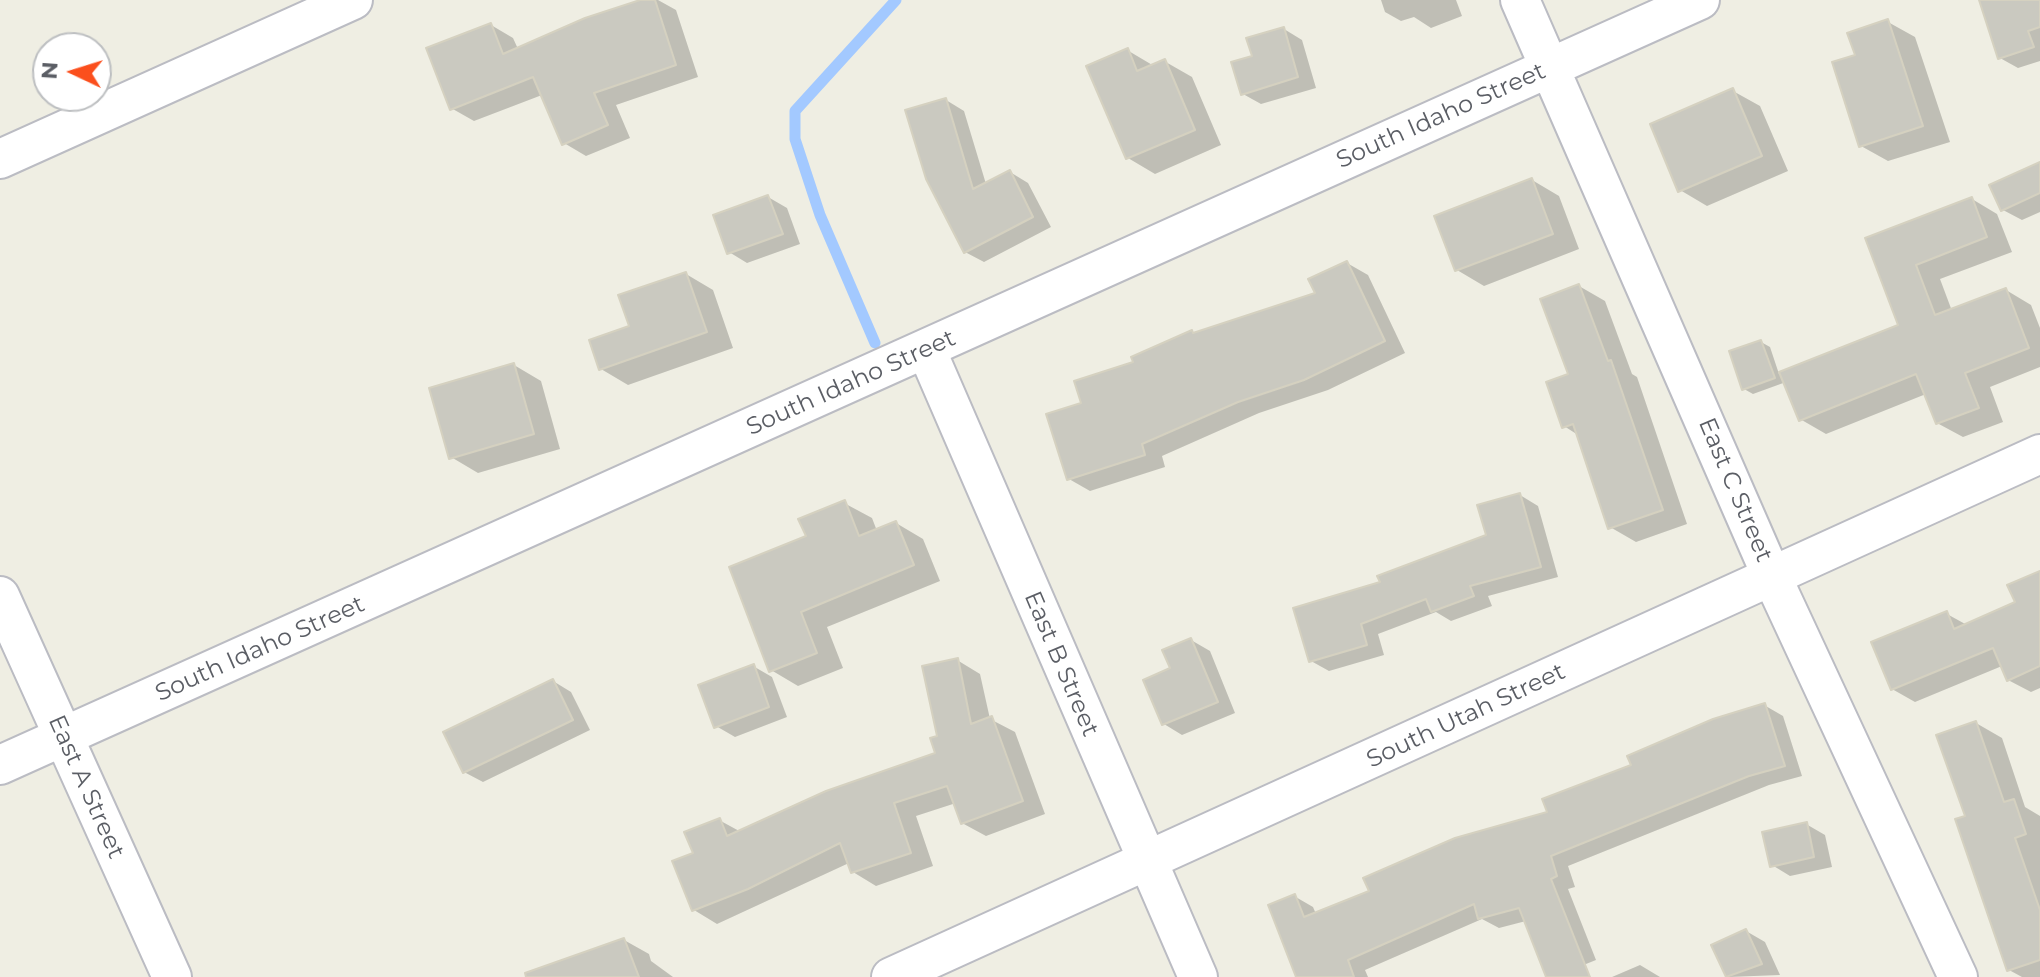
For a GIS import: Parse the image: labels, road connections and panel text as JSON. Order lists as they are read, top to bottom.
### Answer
{
  "streets": {
    "street": [
      "South Idaho Street",
      "East C Street",
      "East B Street",
      "South Utah Street",
      "East A Street"
    ]
  },
  "crossings": [
    ["South Idaho Street", "East C Street"],
    ["South Idaho Street", "East B Street"],
    ["South Idaho Street", "East A Street"],
    ["East C Street", "South Utah Street"],
    ["East B Street", "South Utah Street"]
  ],
  "north": "left"
}
